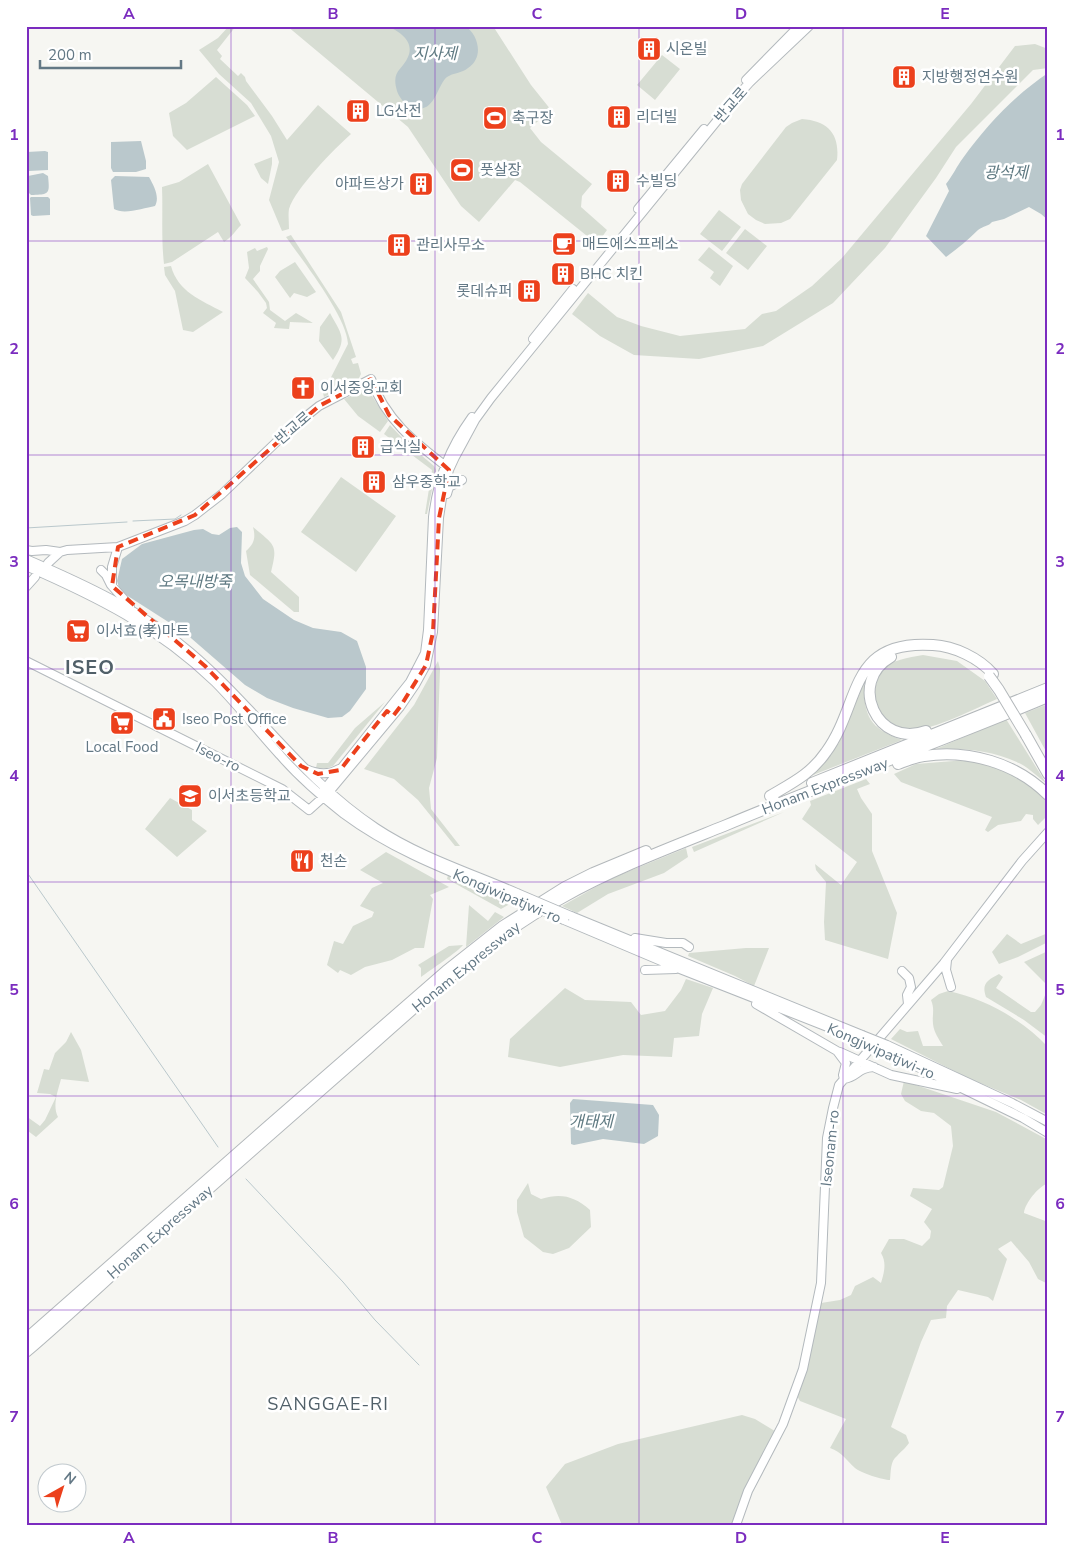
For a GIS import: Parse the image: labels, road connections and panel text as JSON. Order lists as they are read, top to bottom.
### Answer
{
  "streets": {
    "highway": ["Honam Expressway"],
    "main road": [
      "반교로",
      "Iseo-ro",
      "Kongjwipatjwi-ro",
      "Iseonam-ro"
    ]
  },
  "crossings": [
    ["Iseo-ro", "Kongjwipatjwi-ro"]
  ],
  "districts": ["ISEO", "SANGGAE-RI"],
  "water": [
    "지사제",
    "광석제",
    "오목내방죽",
    "개태제"
  ],
  "places": {
    "building": [
      "시온빌",
      "지방행정연수원",
      "LG산전",
      "리더빌",
      "수빌딩",
      "아파트상가",
      "관리사무소",
      "BHC 치킨",
      "롯데슈퍼",
      "급식실",
      "삼우중학교"
    ],
    "sports": ["축구장", "풋살장"],
    "cafe": ["매드에스프레소"],
    "church": ["이서중앙교회"],
    "supermarket": ["이서효(孝)마트", "Local Food"],
    "public building": ["Iseo Post Office"],
    "school or university": ["이서초등학교"],
    "restaurant": ["천손"]
  },
  "scale_bar": "200 m",
  "north": "top right",
  "grid": {
    "columns": [
      "A",
      "B",
      "C",
      "D",
      "E"
    ],
    "rows": [
      "1",
      "2",
      "3",
      "4",
      "5",
      "6",
      "7"
    ]
  }
}
